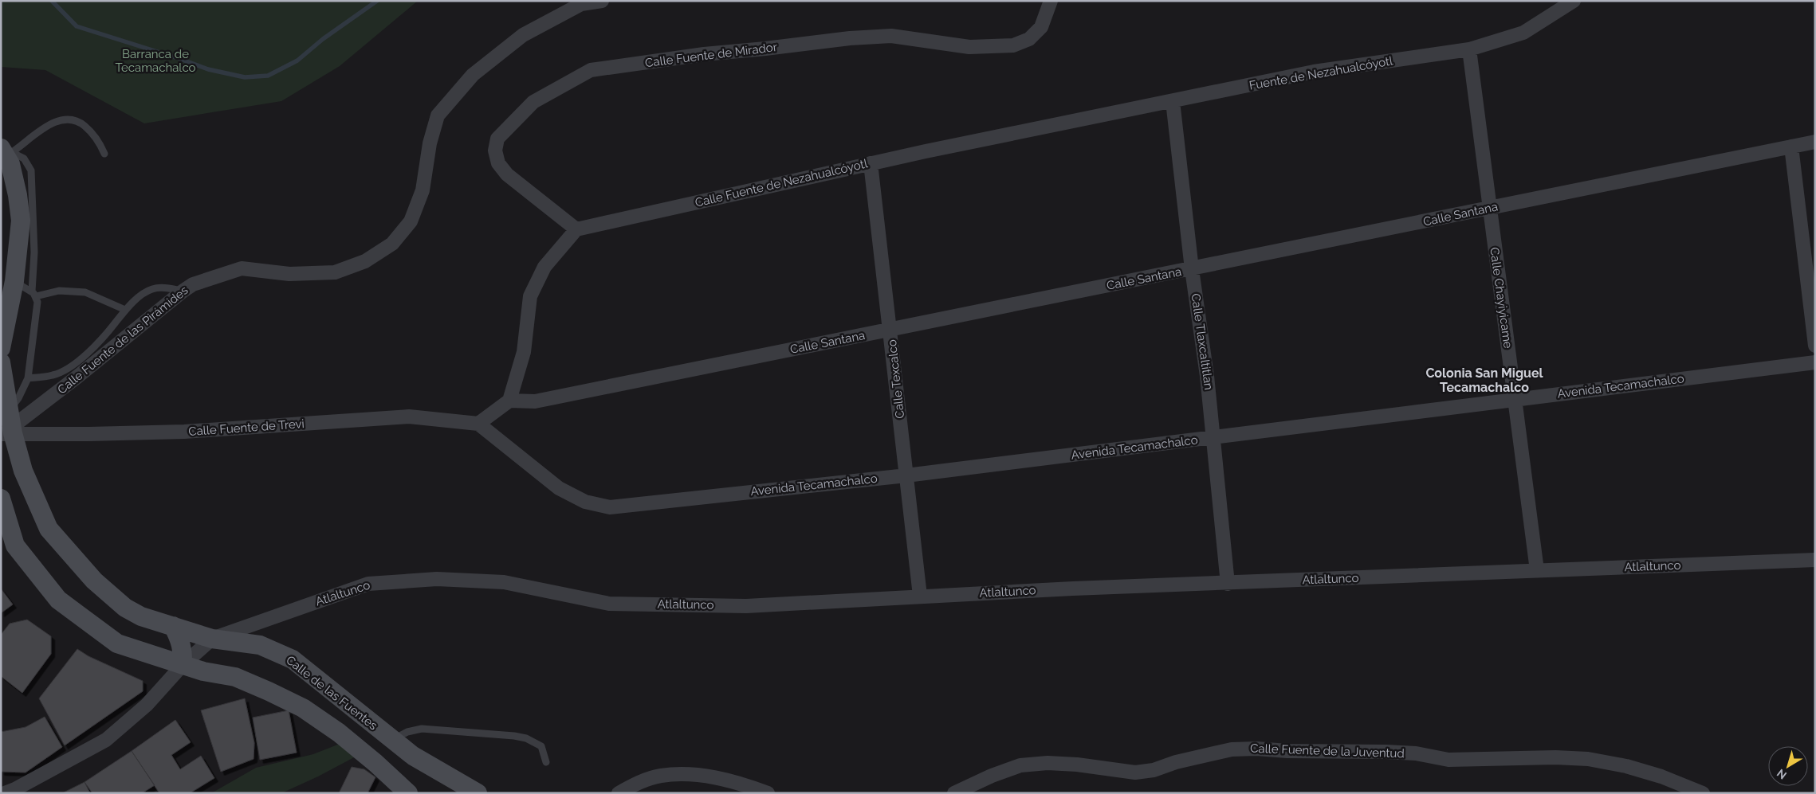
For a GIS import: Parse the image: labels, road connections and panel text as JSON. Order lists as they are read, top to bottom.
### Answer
{
  "streets": {
    "main road": ["Calle de las Fuentes"],
    "street": [
      "Calle Fuente de Mirador",
      "Fuente de Nezahualcóyotl",
      "Calle Fuente de Nezahualcóyotl",
      "Calle Santana",
      "Calle Chayiyicame",
      "Calle Fuente de las Pirámides",
      "Calle Tlaxcaltitlan",
      "Calle Texcalco",
      "Avenida Tecamachalco",
      "Calle Fuente de Trevi",
      "Atlaltunco",
      "Calle Fuente de la Juventud"
    ]
  },
  "crossings": [
    ["Calle Fuente de Mirador", "Calle Fuente de Nezahualcóyotl"],
    ["Fuente de Nezahualcóyotl", "Calle Fuente de Nezahualcóyotl"],
    ["Fuente de Nezahualcóyotl", "Calle Chayiyicame"],
    ["Fuente de Nezahualcóyotl", "Calle Tlaxcaltitlan"],
    ["Calle Fuente de Nezahualcóyotl", "Calle Tlaxcaltitlan"],
    ["Calle Fuente de Nezahualcóyotl", "Calle Texcalco"],
    ["Calle Santana", "Calle Chayiyicame"],
    ["Calle Santana", "Calle Tlaxcaltitlan"],
    ["Calle Santana", "Calle Texcalco"],
    ["Calle Chayiyicame", "Avenida Tecamachalco"],
    ["Calle Chayiyicame", "Atlaltunco"],
    ["Calle Fuente de las Pirámides", "Calle Fuente de Trevi"],
    ["Calle Fuente de las Pirámides", "Calle de las Fuentes"],
    ["Calle Tlaxcaltitlan", "Avenida Tecamachalco"],
    ["Calle Tlaxcaltitlan", "Atlaltunco"],
    ["Calle Texcalco", "Avenida Tecamachalco"],
    ["Calle Texcalco", "Atlaltunco"],
    ["Avenida Tecamachalco", "Calle Fuente de Trevi"],
    ["Calle Fuente de Trevi", "Calle de las Fuentes"],
    ["Atlaltunco", "Calle de las Fuentes"]
  ],
  "districts": ["Colonia San Miguel Tecamachalco"],
  "parks": ["Barranca de Tecamachalco"],
  "north": "bottom left"
}
